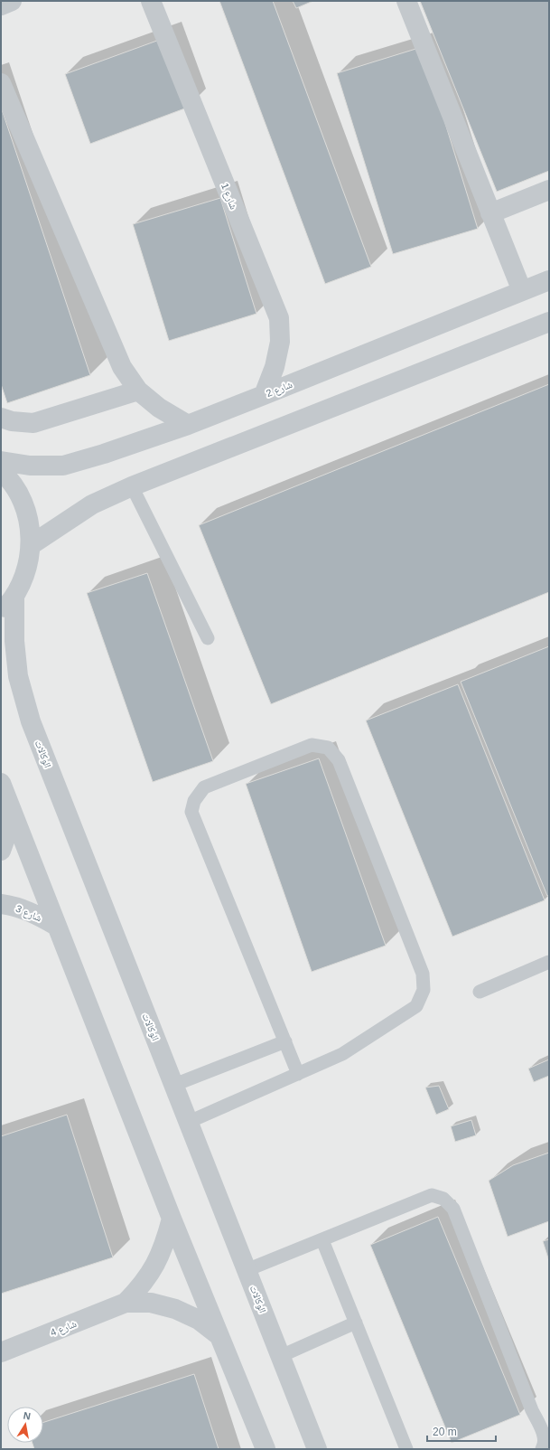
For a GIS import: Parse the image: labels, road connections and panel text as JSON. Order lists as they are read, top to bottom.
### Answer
{
  "streets": {
    "street": [
      "شارع 1",
      "شارع 2",
      "الوكالات",
      "شارع 3",
      "شارع 4"
    ]
  },
  "crossings": [
    ["شارع 1", "شارع 2"]
  ],
  "scale_bar": "20 m",
  "north": "top"
}
